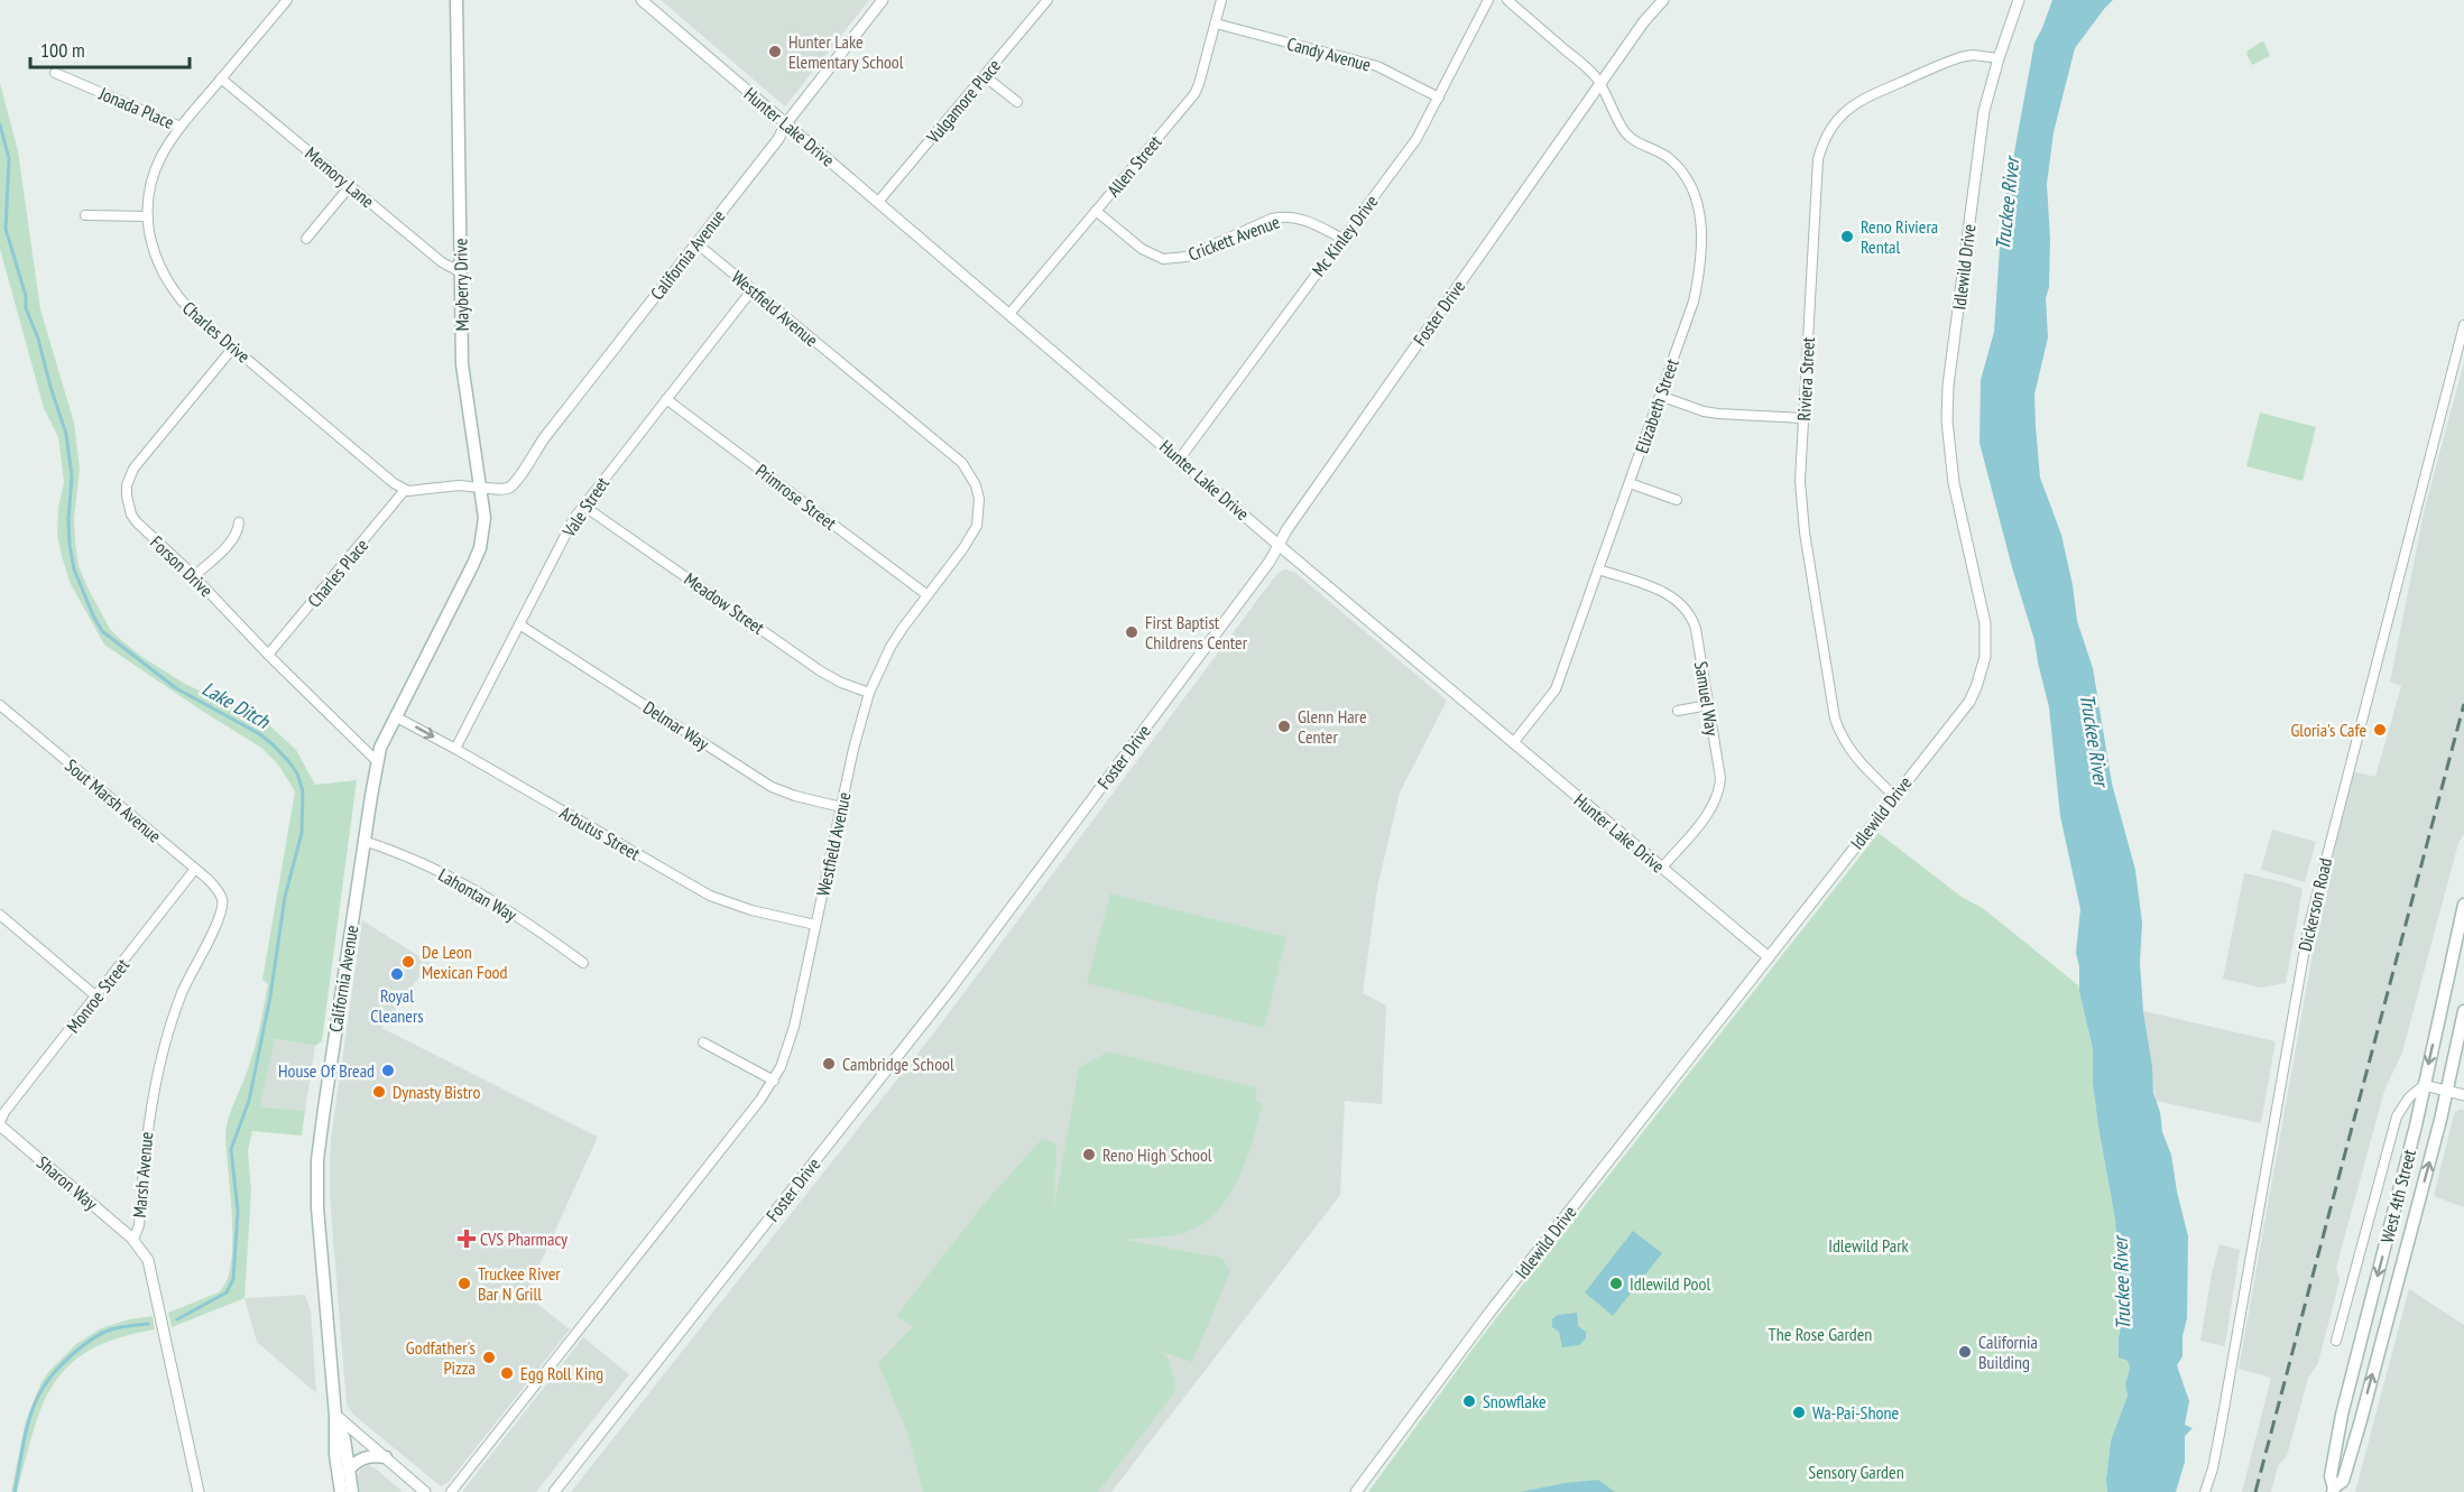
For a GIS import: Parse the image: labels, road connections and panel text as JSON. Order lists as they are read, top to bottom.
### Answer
{
  "streets": {
    "main road": ["California Avenue", "Mayberry Drive", "West 4th Street"],
    "street": [
      "Candy Avenue",
      "Vulgamore Place",
      "Jonada Place",
      "Hunter Lake Drive",
      "Allen Street",
      "Memory Lane",
      "Mc Kinley Drive",
      "Crickett Avenue",
      "Idlewild Drive",
      "Westfield Avenue",
      "Foster Drive",
      "Charles Drive",
      "Riviera Street",
      "Elizabeth Street",
      "Primrose Street",
      "Vale Street",
      "Forson Drive",
      "Charles Place",
      "Meadow Street",
      "Samuel Way",
      "Delmar Way",
      "Sout Marsh Avenue",
      "Arbutus Street",
      "Lahontan Way",
      "Dickerson Road",
      "Monroe Street",
      "Marsh Avenue",
      "Sharon Way"
    ]
  },
  "crossings": [
    ["Candy Avenue", "Allen Street"],
    ["Candy Avenue", "Mc Kinley Drive"],
    ["Vulgamore Place", "Hunter Lake Drive"],
    ["Jonada Place", "Charles Drive"],
    ["Hunter Lake Drive", "Allen Street"],
    ["Hunter Lake Drive", "Mc Kinley Drive"],
    ["Hunter Lake Drive", "California Avenue"],
    ["Hunter Lake Drive", "Idlewild Drive"],
    ["Hunter Lake Drive", "Foster Drive"],
    ["Hunter Lake Drive", "Elizabeth Street"],
    ["Hunter Lake Drive", "Samuel Way"],
    ["Allen Street", "Crickett Avenue"],
    ["Memory Lane", "Mayberry Drive"],
    ["Memory Lane", "Charles Drive"],
    ["Mc Kinley Drive", "Crickett Avenue"],
    ["California Avenue", "Mayberry Drive"],
    ["California Avenue", "Westfield Avenue"],
    ["California Avenue", "Forson Drive"],
    ["California Avenue", "Arbutus Street"],
    ["California Avenue", "Lahontan Way"],
    ["Idlewild Drive", "Riviera Street"],
    ["Westfield Avenue", "Primrose Street"],
    ["Westfield Avenue", "Vale Street"],
    ["Westfield Avenue", "Meadow Street"],
    ["Westfield Avenue", "Delmar Way"],
    ["Westfield Avenue", "Arbutus Street"],
    ["Foster Drive", "Elizabeth Street"],
    ["Charles Drive", "Forson Drive"],
    ["Charles Drive", "Charles Place"],
    ["Elizabeth Street", "Samuel Way"],
    ["Primrose Street", "Vale Street"],
    ["Vale Street", "Meadow Street"],
    ["Vale Street", "Delmar Way"],
    ["Vale Street", "Arbutus Street"],
    ["Forson Drive", "Charles Place"],
    ["Sout Marsh Avenue", "Monroe Street"],
    ["Sout Marsh Avenue", "Marsh Avenue"],
    ["Monroe Street", "Sharon Way"],
    ["Marsh Avenue", "Sharon Way"]
  ],
  "water": ["Truckee River", "Lake Ditch"],
  "parks": ["Idlewild Park", "The Rose Garden", "Sensory Garden"],
  "places": {
    "other": [
      "Hunter Lake Elementary School",
      "Reno Riviera Rental",
      "First Baptist Childrens Center",
      "Glenn Hare Center",
      "Gloria's Cafe",
      "De Leon Mexican Food",
      "Royal Cleaners",
      "Cambridge School",
      "House Of Bread",
      "Dynasty Bistro",
      "Reno High School",
      "Truckee River Bar N Grill",
      "Idlewild Pool",
      "California Building",
      "Godfather's Pizza",
      "Egg Roll King",
      "Snowflake",
      "Wa-Pai-Shone"
    ],
    "health": ["CVS Pharmacy"]
  },
  "scale_bar": "100 m"
}
